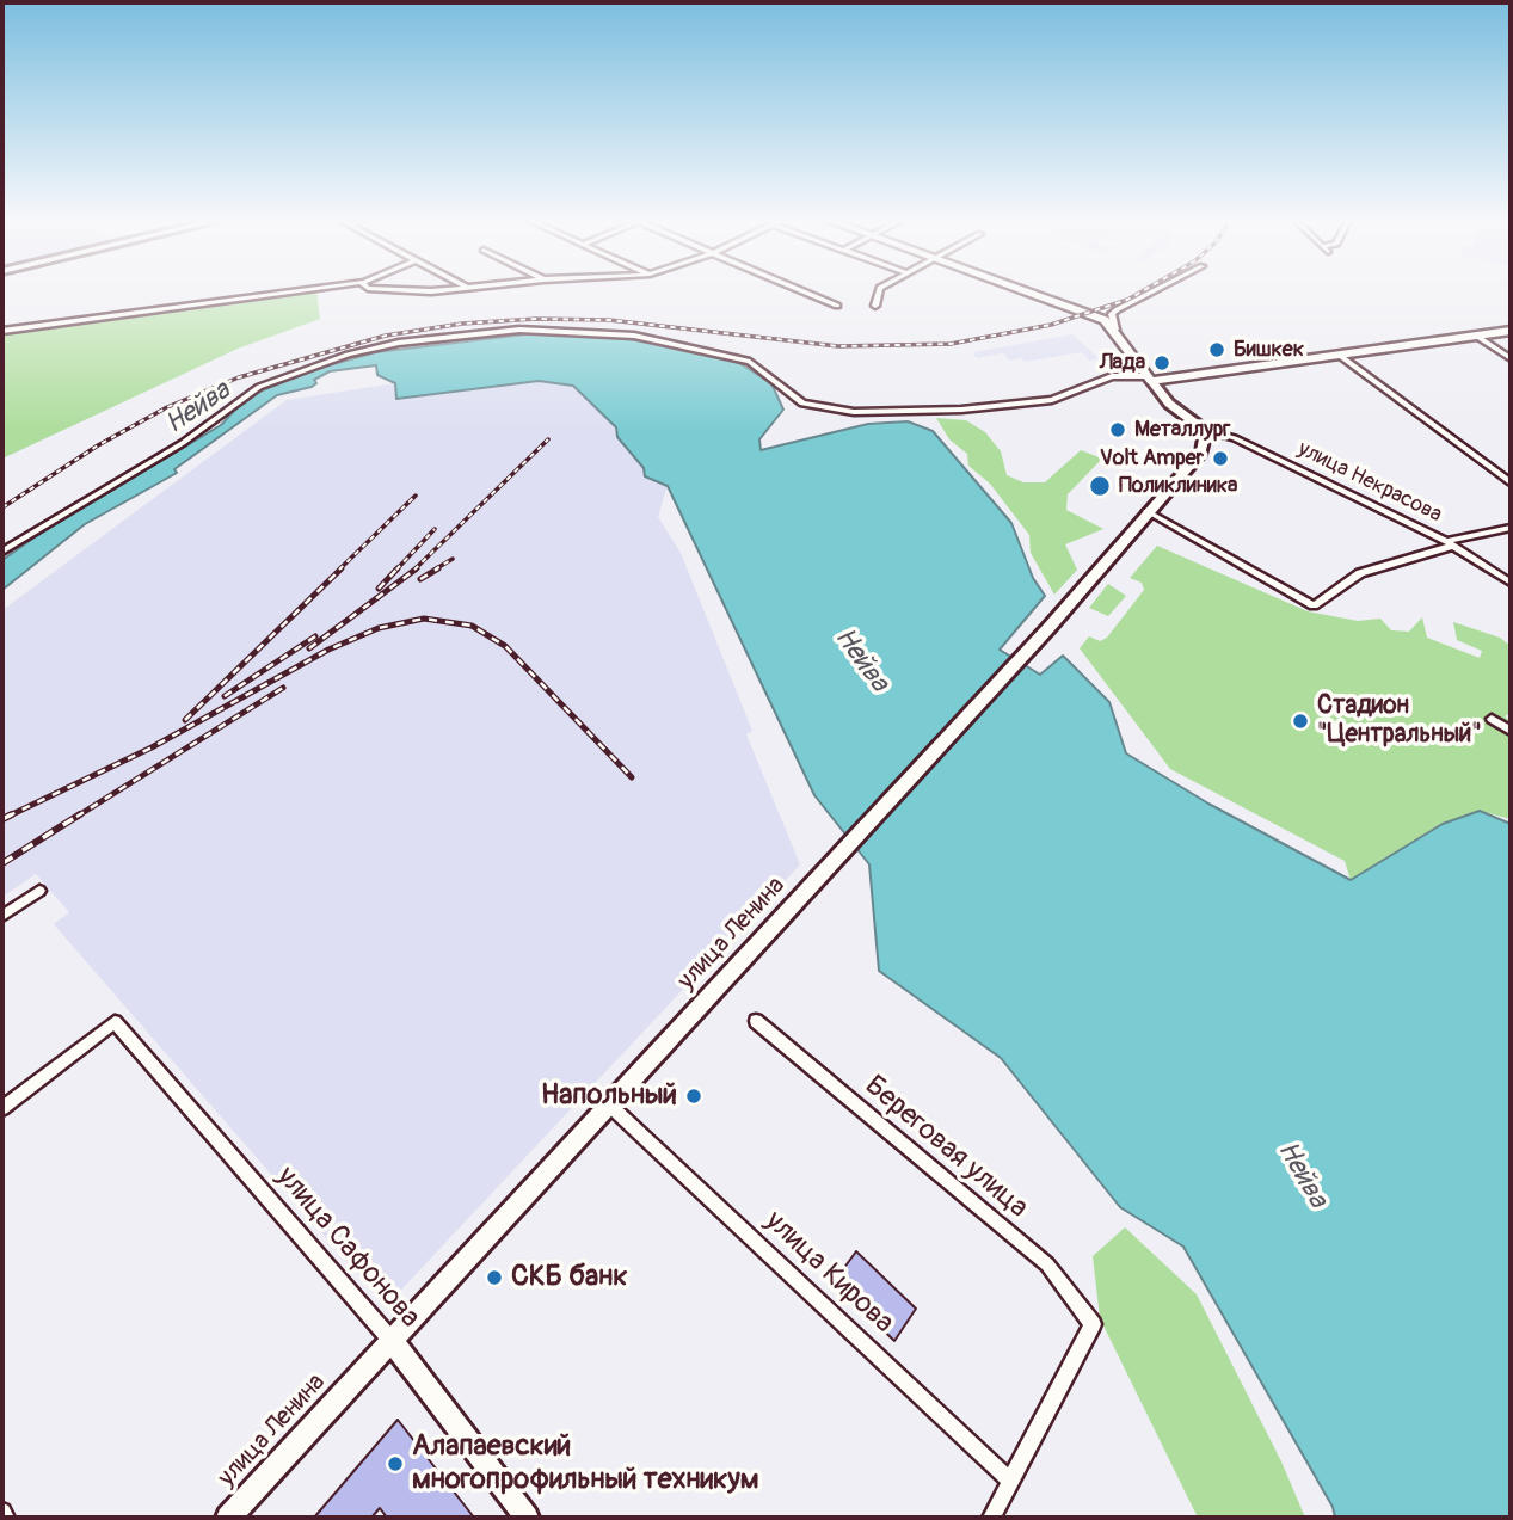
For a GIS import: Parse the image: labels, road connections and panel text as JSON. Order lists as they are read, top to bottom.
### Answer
{
  "streets": {
    "main road": ["улица Ленина", "улица Сафонова"],
    "street": ["улица Некрасова", "Береговая улица", "улица Кирова"]
  },
  "crossings": [
    ["улица Некрасова", "улица Ленина"],
    ["улица Ленина", "улица Сафонова"],
    ["улица Ленина", "улица Кирова"],
    ["Береговая улица", "улица Кирова"]
  ],
  "water": ["Нейва"],
  "places": [
    "Бишкек",
    "Лада",
    "Металлург",
    "Volt Amper",
    "Поликлиника",
    "Стадион \"Центральный\"",
    "Напольный",
    "СКБ банк",
    "Алапаевский многопрофильный техникум"
  ]
}
